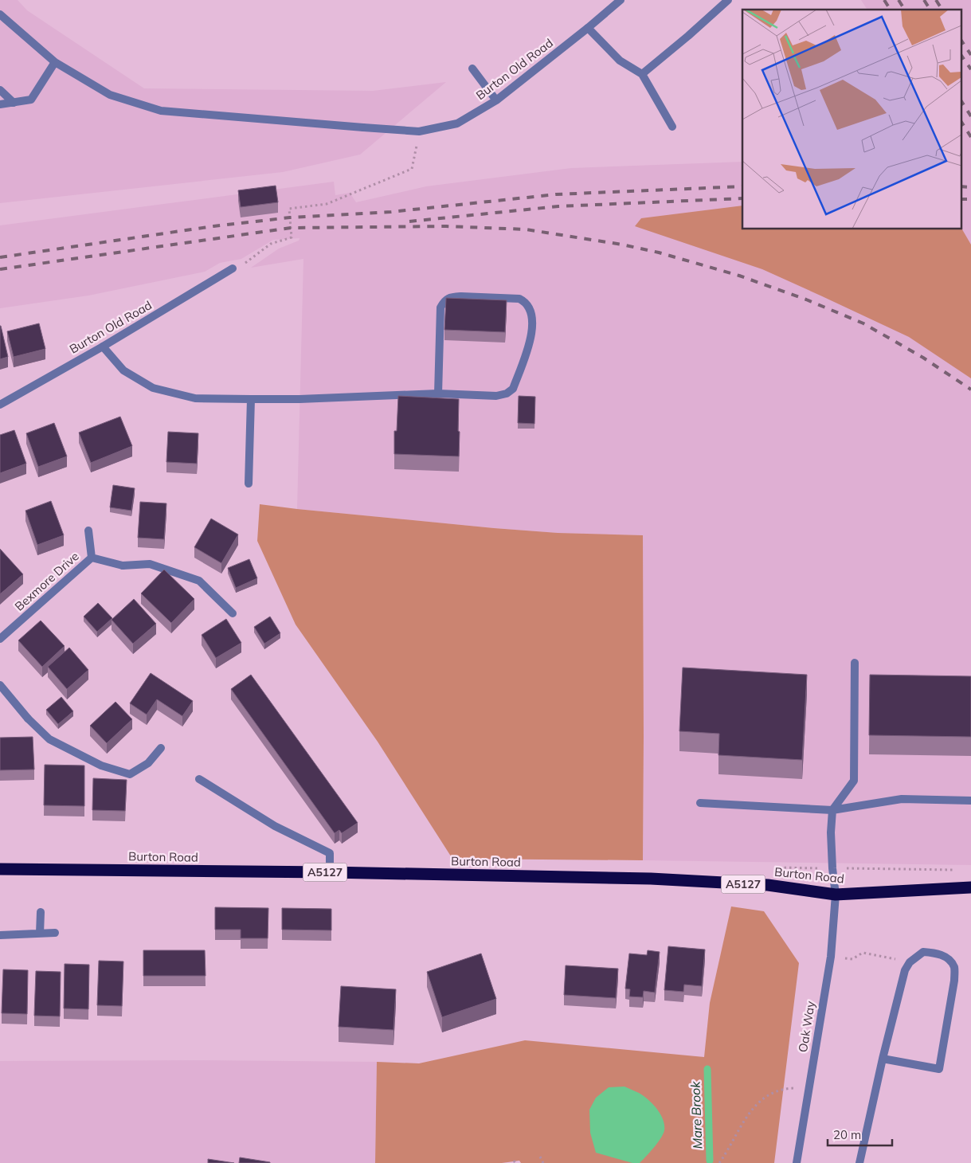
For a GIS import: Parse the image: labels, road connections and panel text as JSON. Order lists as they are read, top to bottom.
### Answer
{
  "streets": {
    "highway": ["Burton Road", "A5127"],
    "street": ["Burton Old Road", "Bexmore Drive", "Oak Way"]
  },
  "crossings": [
    ["Burton Road", "Oak Way"]
  ],
  "water": ["Mare Brook"],
  "scale_bar": "20 m"
}
